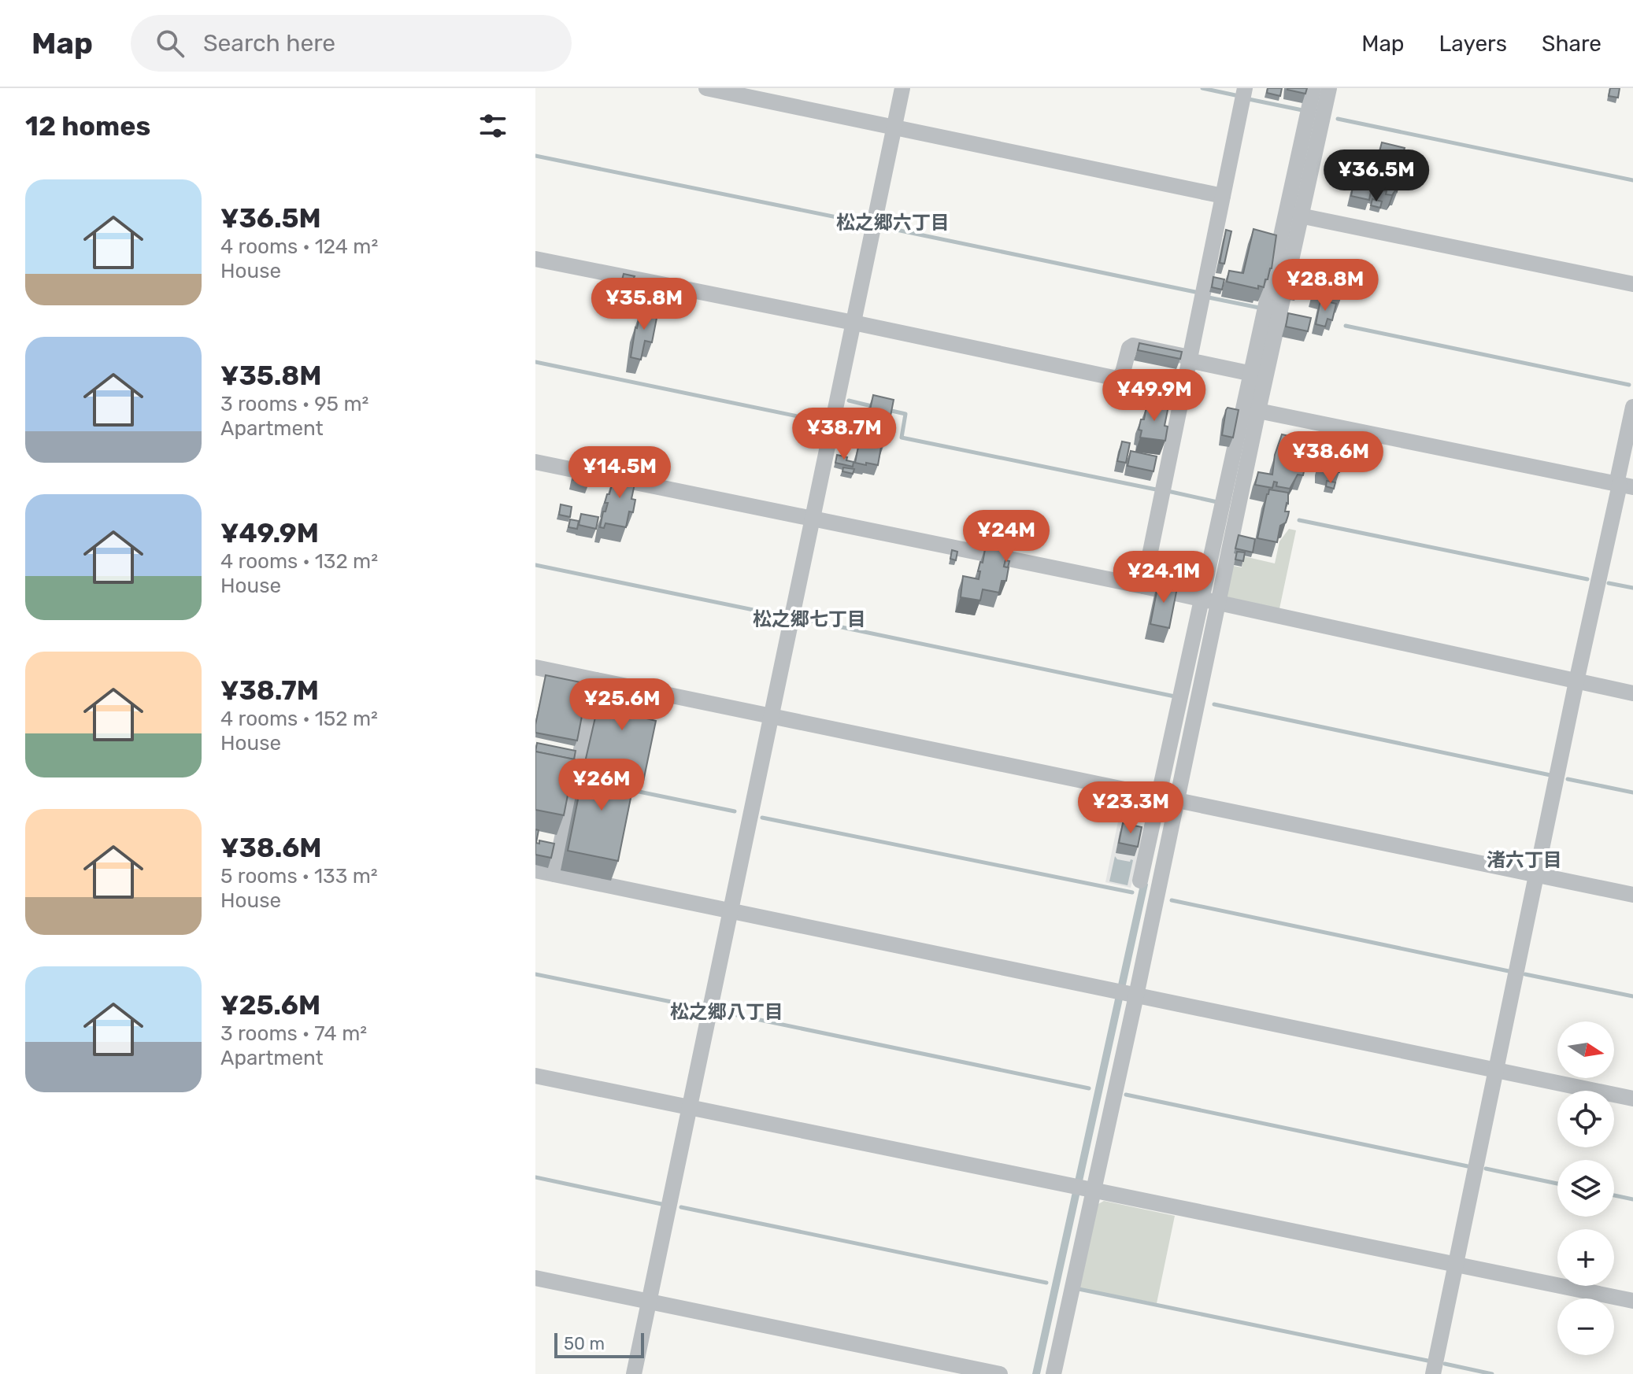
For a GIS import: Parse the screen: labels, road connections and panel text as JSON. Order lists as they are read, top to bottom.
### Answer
{
  "districts": [
    "松之郷六丁目",
    "松之郷七丁目",
    "渚六丁目",
    "松之郷八丁目"
  ],
  "scale_bar": "50 m",
  "north": "right",
  "page": {
    "header": "Map",
    "search": "Search here",
    "nav": ["Map", "Layers", "Share"],
    "heading": "12 homes",
    "price": [
      "¥36.5M",
      "¥28.8M",
      "¥35.8M",
      "¥49.9M",
      "¥38.7M",
      "¥38.6M",
      "¥14.5M",
      "¥24M",
      "¥24.1M",
      "¥25.6M",
      "¥26M",
      "¥23.3M"
    ],
    "list": [
      {
        "name": "¥36.5M",
        "note": "4 rooms · 124 m² · House"
      },
      {
        "name": "¥35.8M",
        "note": "3 rooms · 95 m² · Apartment"
      },
      {
        "name": "¥49.9M",
        "note": "4 rooms · 132 m² · House"
      },
      {
        "name": "¥38.7M",
        "note": "4 rooms · 152 m² · House"
      },
      {
        "name": "¥38.6M",
        "note": "5 rooms · 133 m² · House"
      },
      {
        "name": "¥25.6M",
        "note": "3 rooms · 74 m² · Apartment"
      }
    ],
    "map_buttons": ["+", "−"],
    "scale": "50 m"
  }
}
